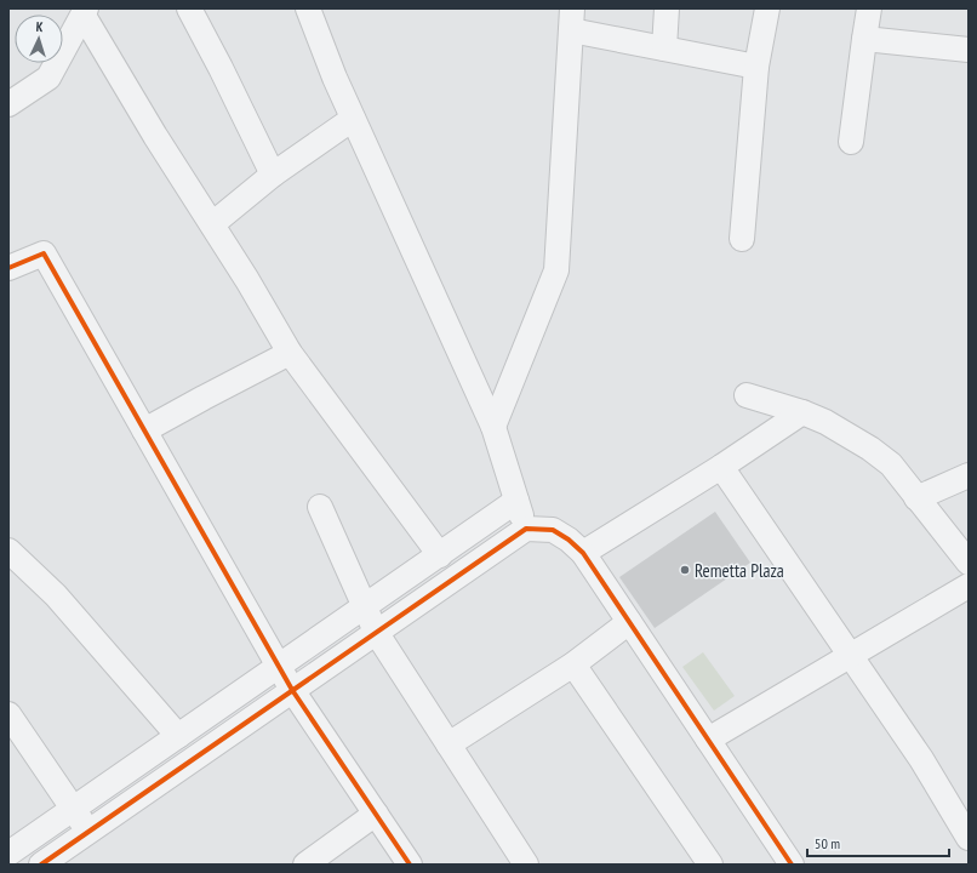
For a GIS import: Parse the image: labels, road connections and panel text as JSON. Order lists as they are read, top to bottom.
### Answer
{
  "places": ["Remetta Plaza"],
  "scale_bar": "50 m",
  "north": "top"
}
